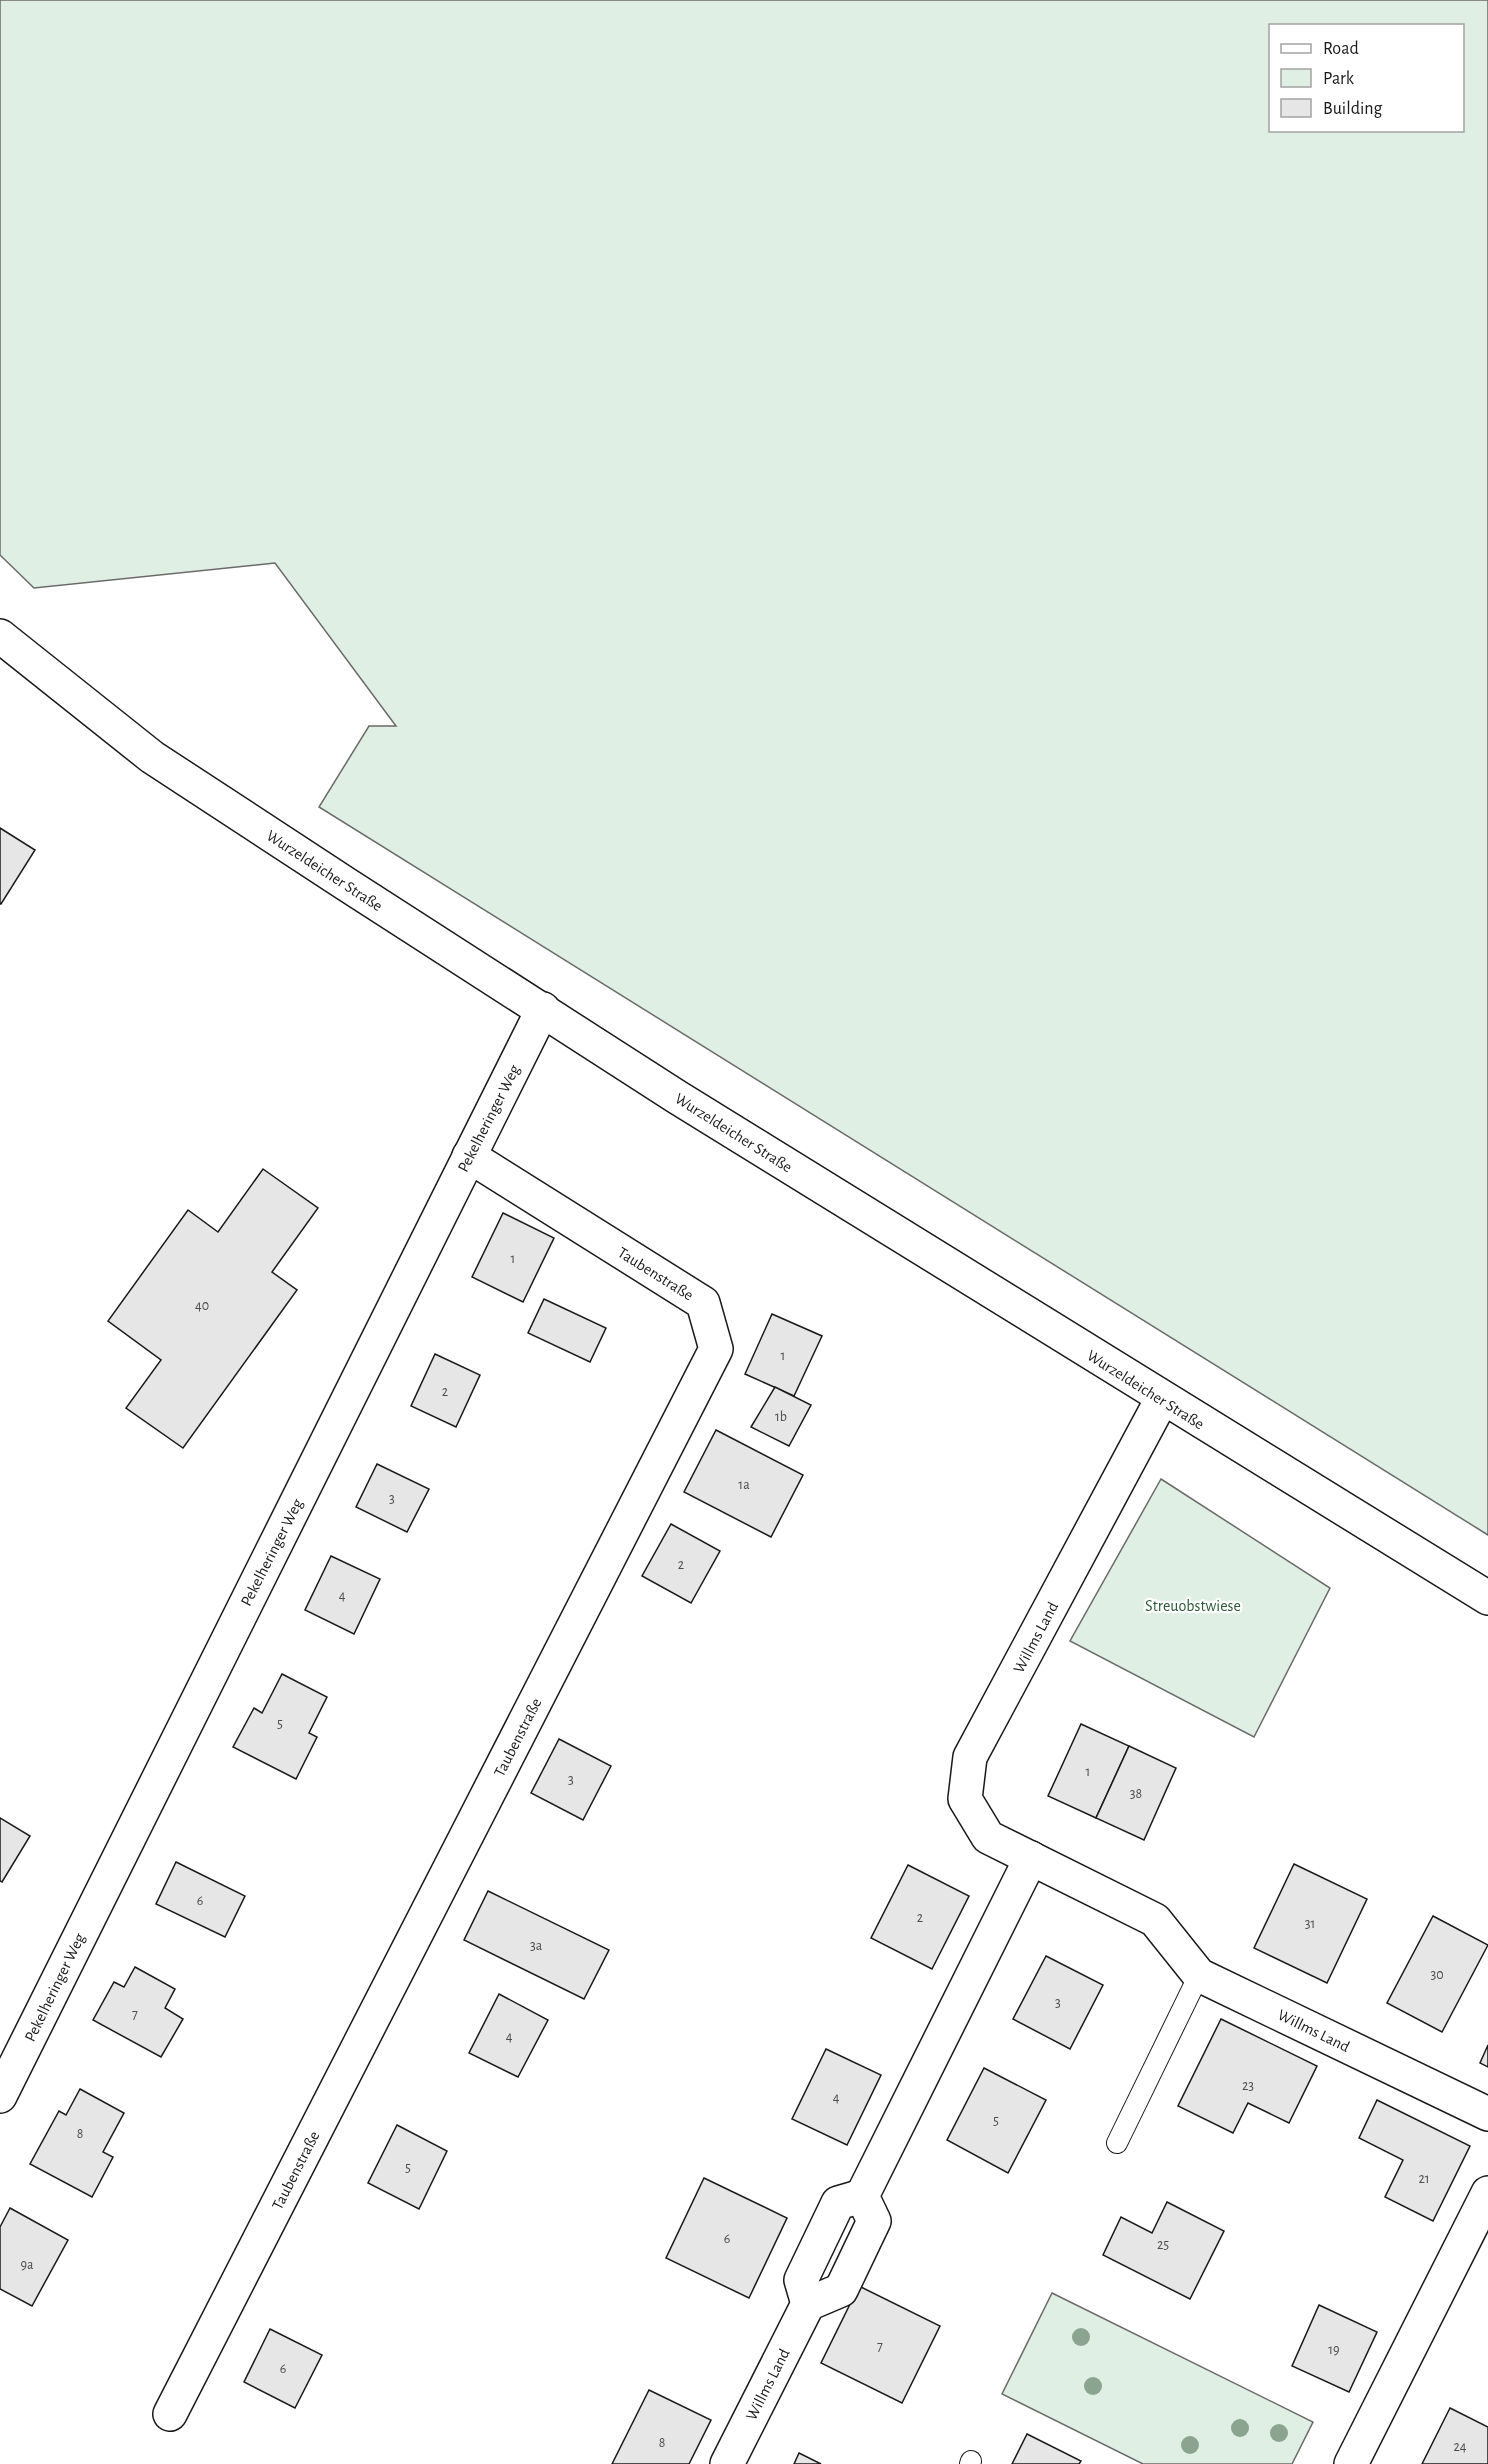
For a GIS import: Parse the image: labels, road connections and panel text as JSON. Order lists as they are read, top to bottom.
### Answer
{
  "streets": {
    "street": [
      "Wurzeldeicher Straße",
      "Pekelheringer Weg",
      "Taubenstraße",
      "Willms Land"
    ]
  },
  "crossings": [
    ["Wurzeldeicher Straße", "Pekelheringer Weg"],
    ["Wurzeldeicher Straße", "Willms Land"],
    ["Pekelheringer Weg", "Taubenstraße"]
  ],
  "parks": ["Streuobstwiese"],
  "house_numbers": [
    "1",
    "40",
    "1",
    "2",
    "1b",
    "1a",
    "3",
    "2",
    "4",
    "5",
    "1",
    "3",
    "38",
    "6",
    "2",
    "31",
    "3a",
    "30",
    "3",
    "7",
    "4",
    "23",
    "4",
    "5",
    "8",
    "5",
    "21",
    "6",
    "25",
    "9a",
    "7",
    "19",
    "6",
    "8",
    "24"
  ],
  "legend": ["Road", "Park", "Building"]
}
